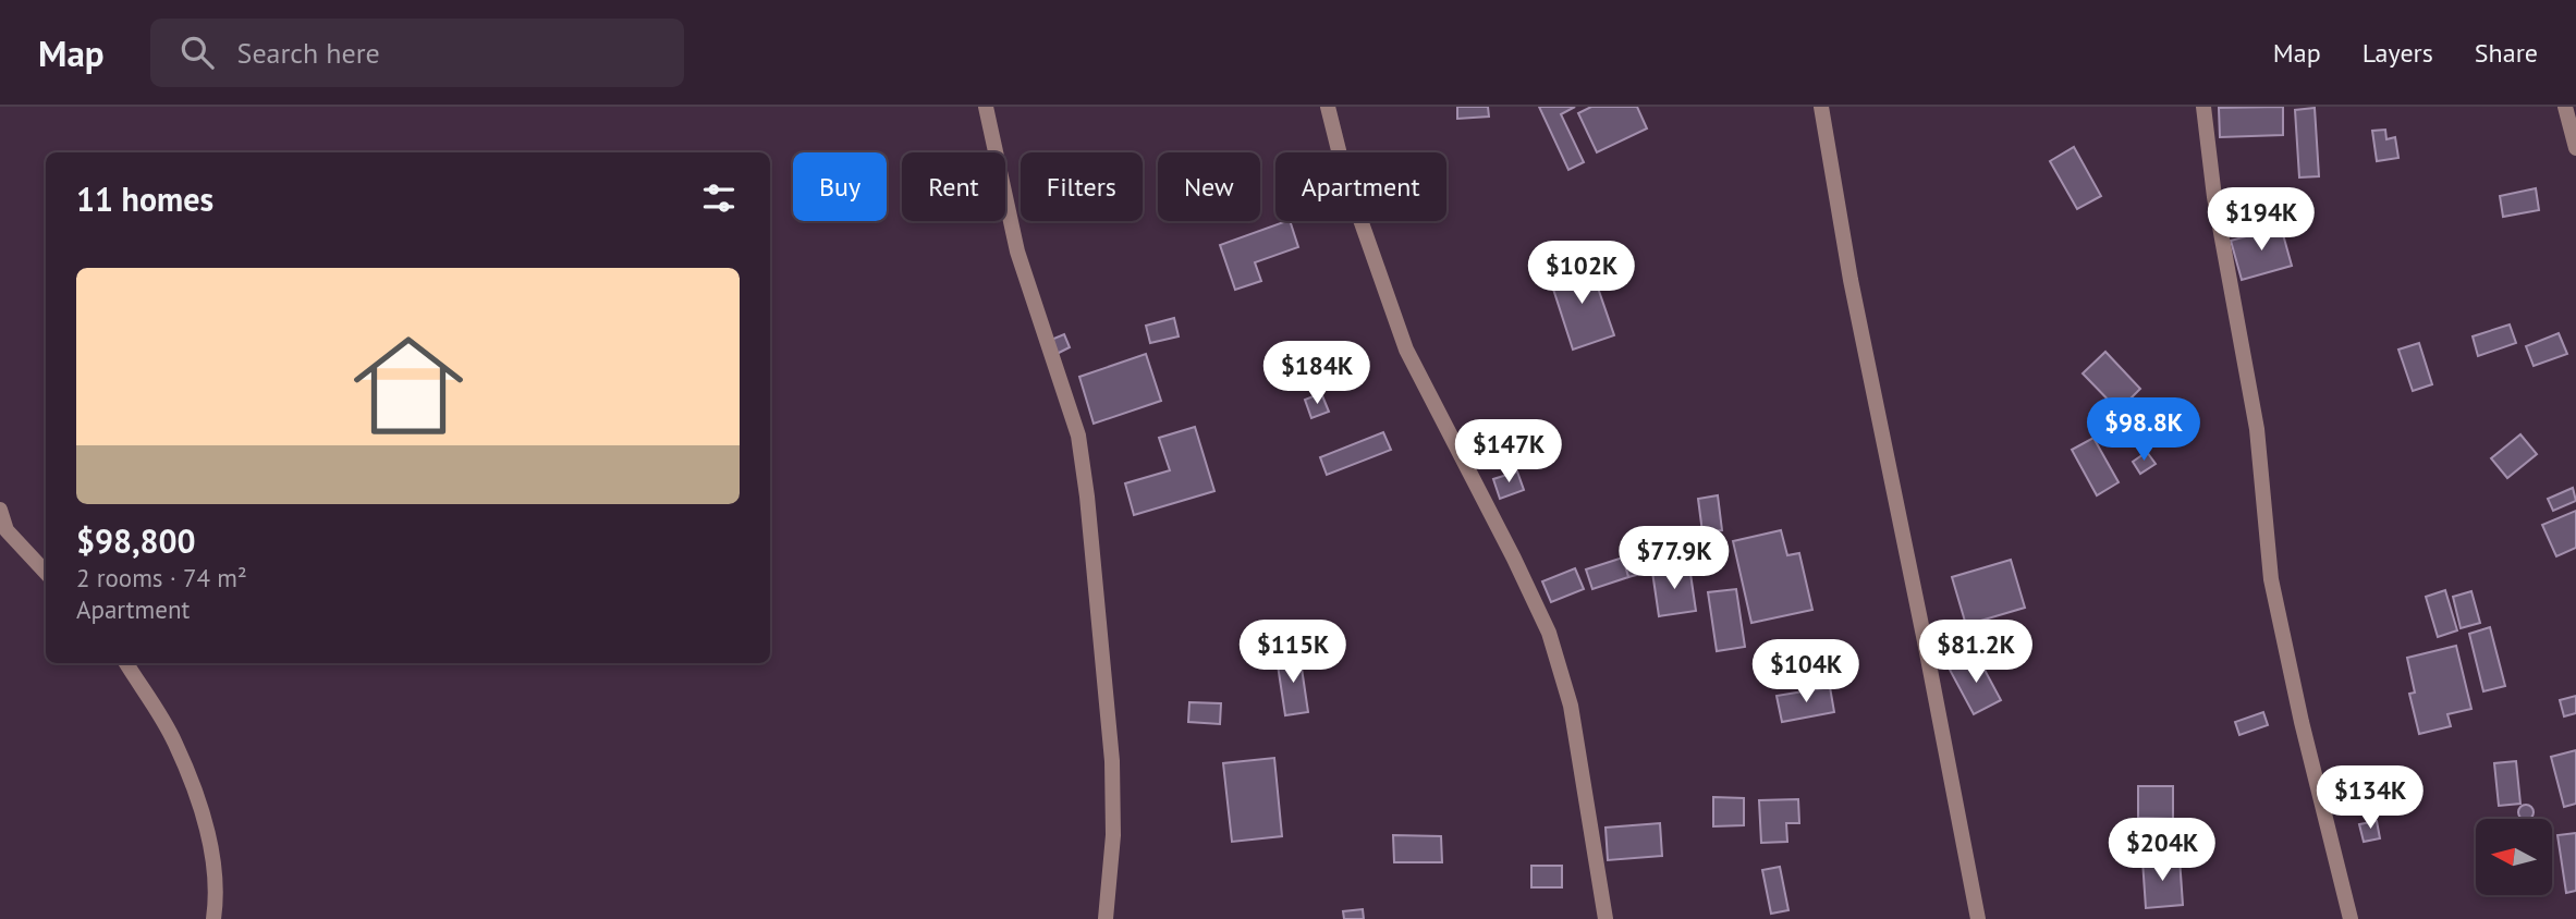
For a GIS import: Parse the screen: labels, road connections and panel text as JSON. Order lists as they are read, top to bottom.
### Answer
{
  "north": "left",
  "page": {
    "header": "Map",
    "search": "Search here",
    "nav": ["Map", "Layers", "Share"],
    "chip": [
      "Buy",
      "Rent",
      "Filters",
      "New",
      "Apartment"
    ],
    "heading": "11 homes",
    "price": [
      "$194K",
      "$102K",
      "$184K",
      "$98.8K",
      "$147K",
      "$77.9K",
      "$115K",
      "$81.2K",
      "$104K",
      "$134K",
      "$204K"
    ],
    "list": [
      {
        "name": "$98,800",
        "note": "2 rooms · 74 m² · Apartment"
      }
    ]
  }
}
